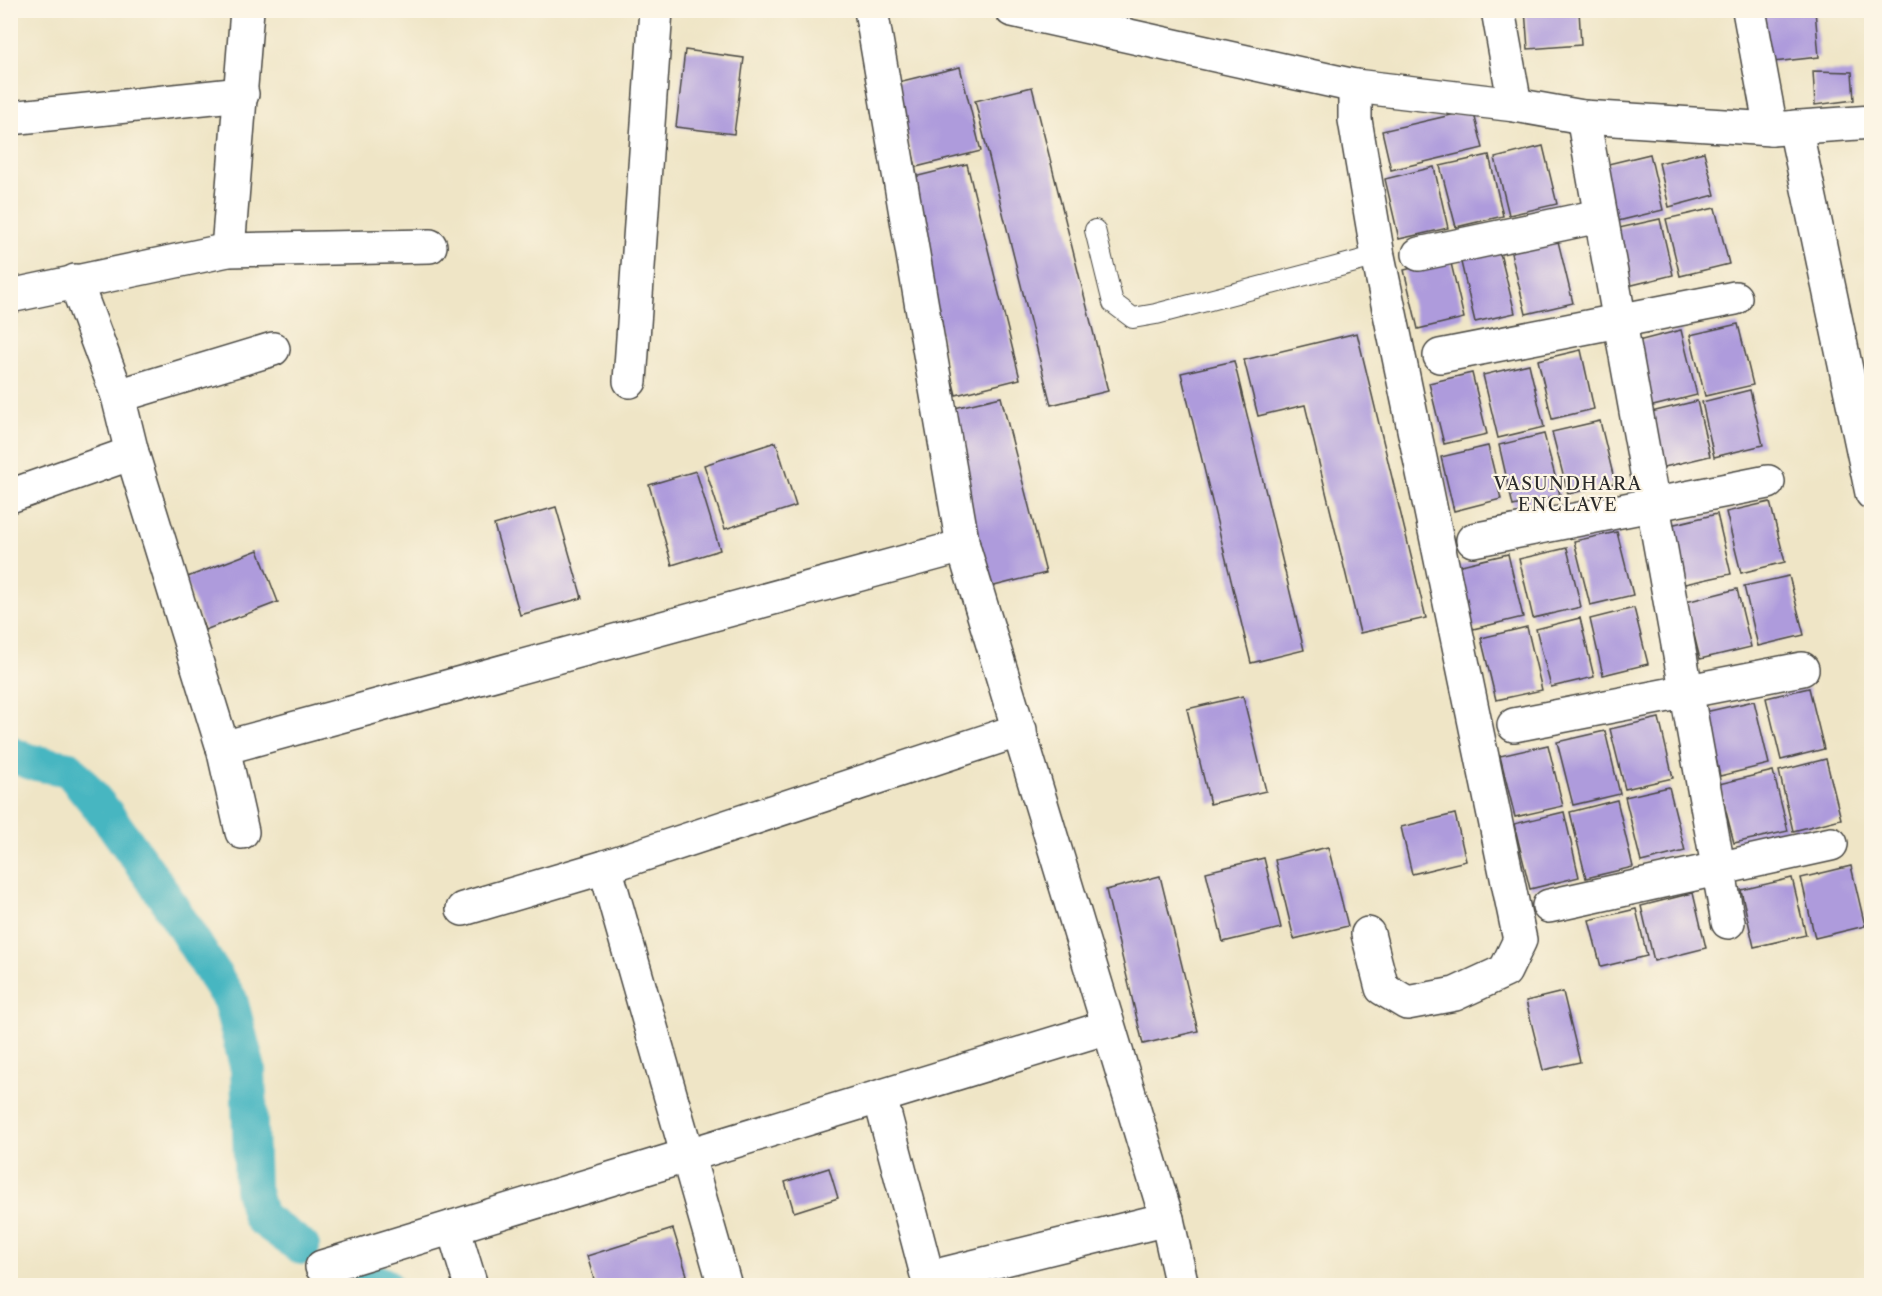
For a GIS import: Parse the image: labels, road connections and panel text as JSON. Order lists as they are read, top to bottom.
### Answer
{
  "districts": ["VASUNDHARA ENCLAVE"]
}
